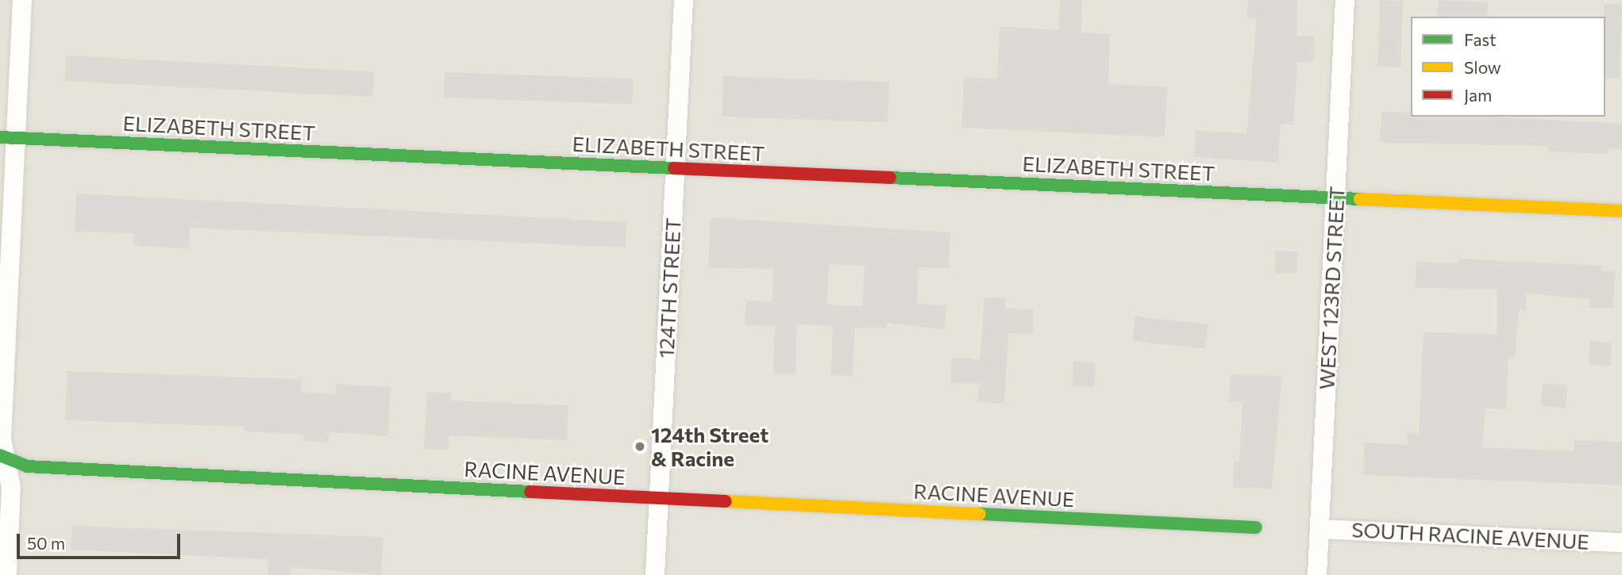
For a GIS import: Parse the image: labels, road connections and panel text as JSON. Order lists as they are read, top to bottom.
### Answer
{
  "streets": {
    "street": [
      "ELIZABETH STREET",
      "124TH STREET",
      "WEST 123RD STREET",
      "RACINE AVENUE",
      "SOUTH RACINE AVENUE"
    ]
  },
  "crossings": [
    ["ELIZABETH STREET", "124TH STREET"],
    ["ELIZABETH STREET", "WEST 123RD STREET"],
    ["124TH STREET", "RACINE AVENUE"],
    ["WEST 123RD STREET", "SOUTH RACINE AVENUE"]
  ],
  "places": ["124th Street & Racine"],
  "legend": ["Fast", "Slow", "Jam"],
  "scale_bar": "50 m"
}
